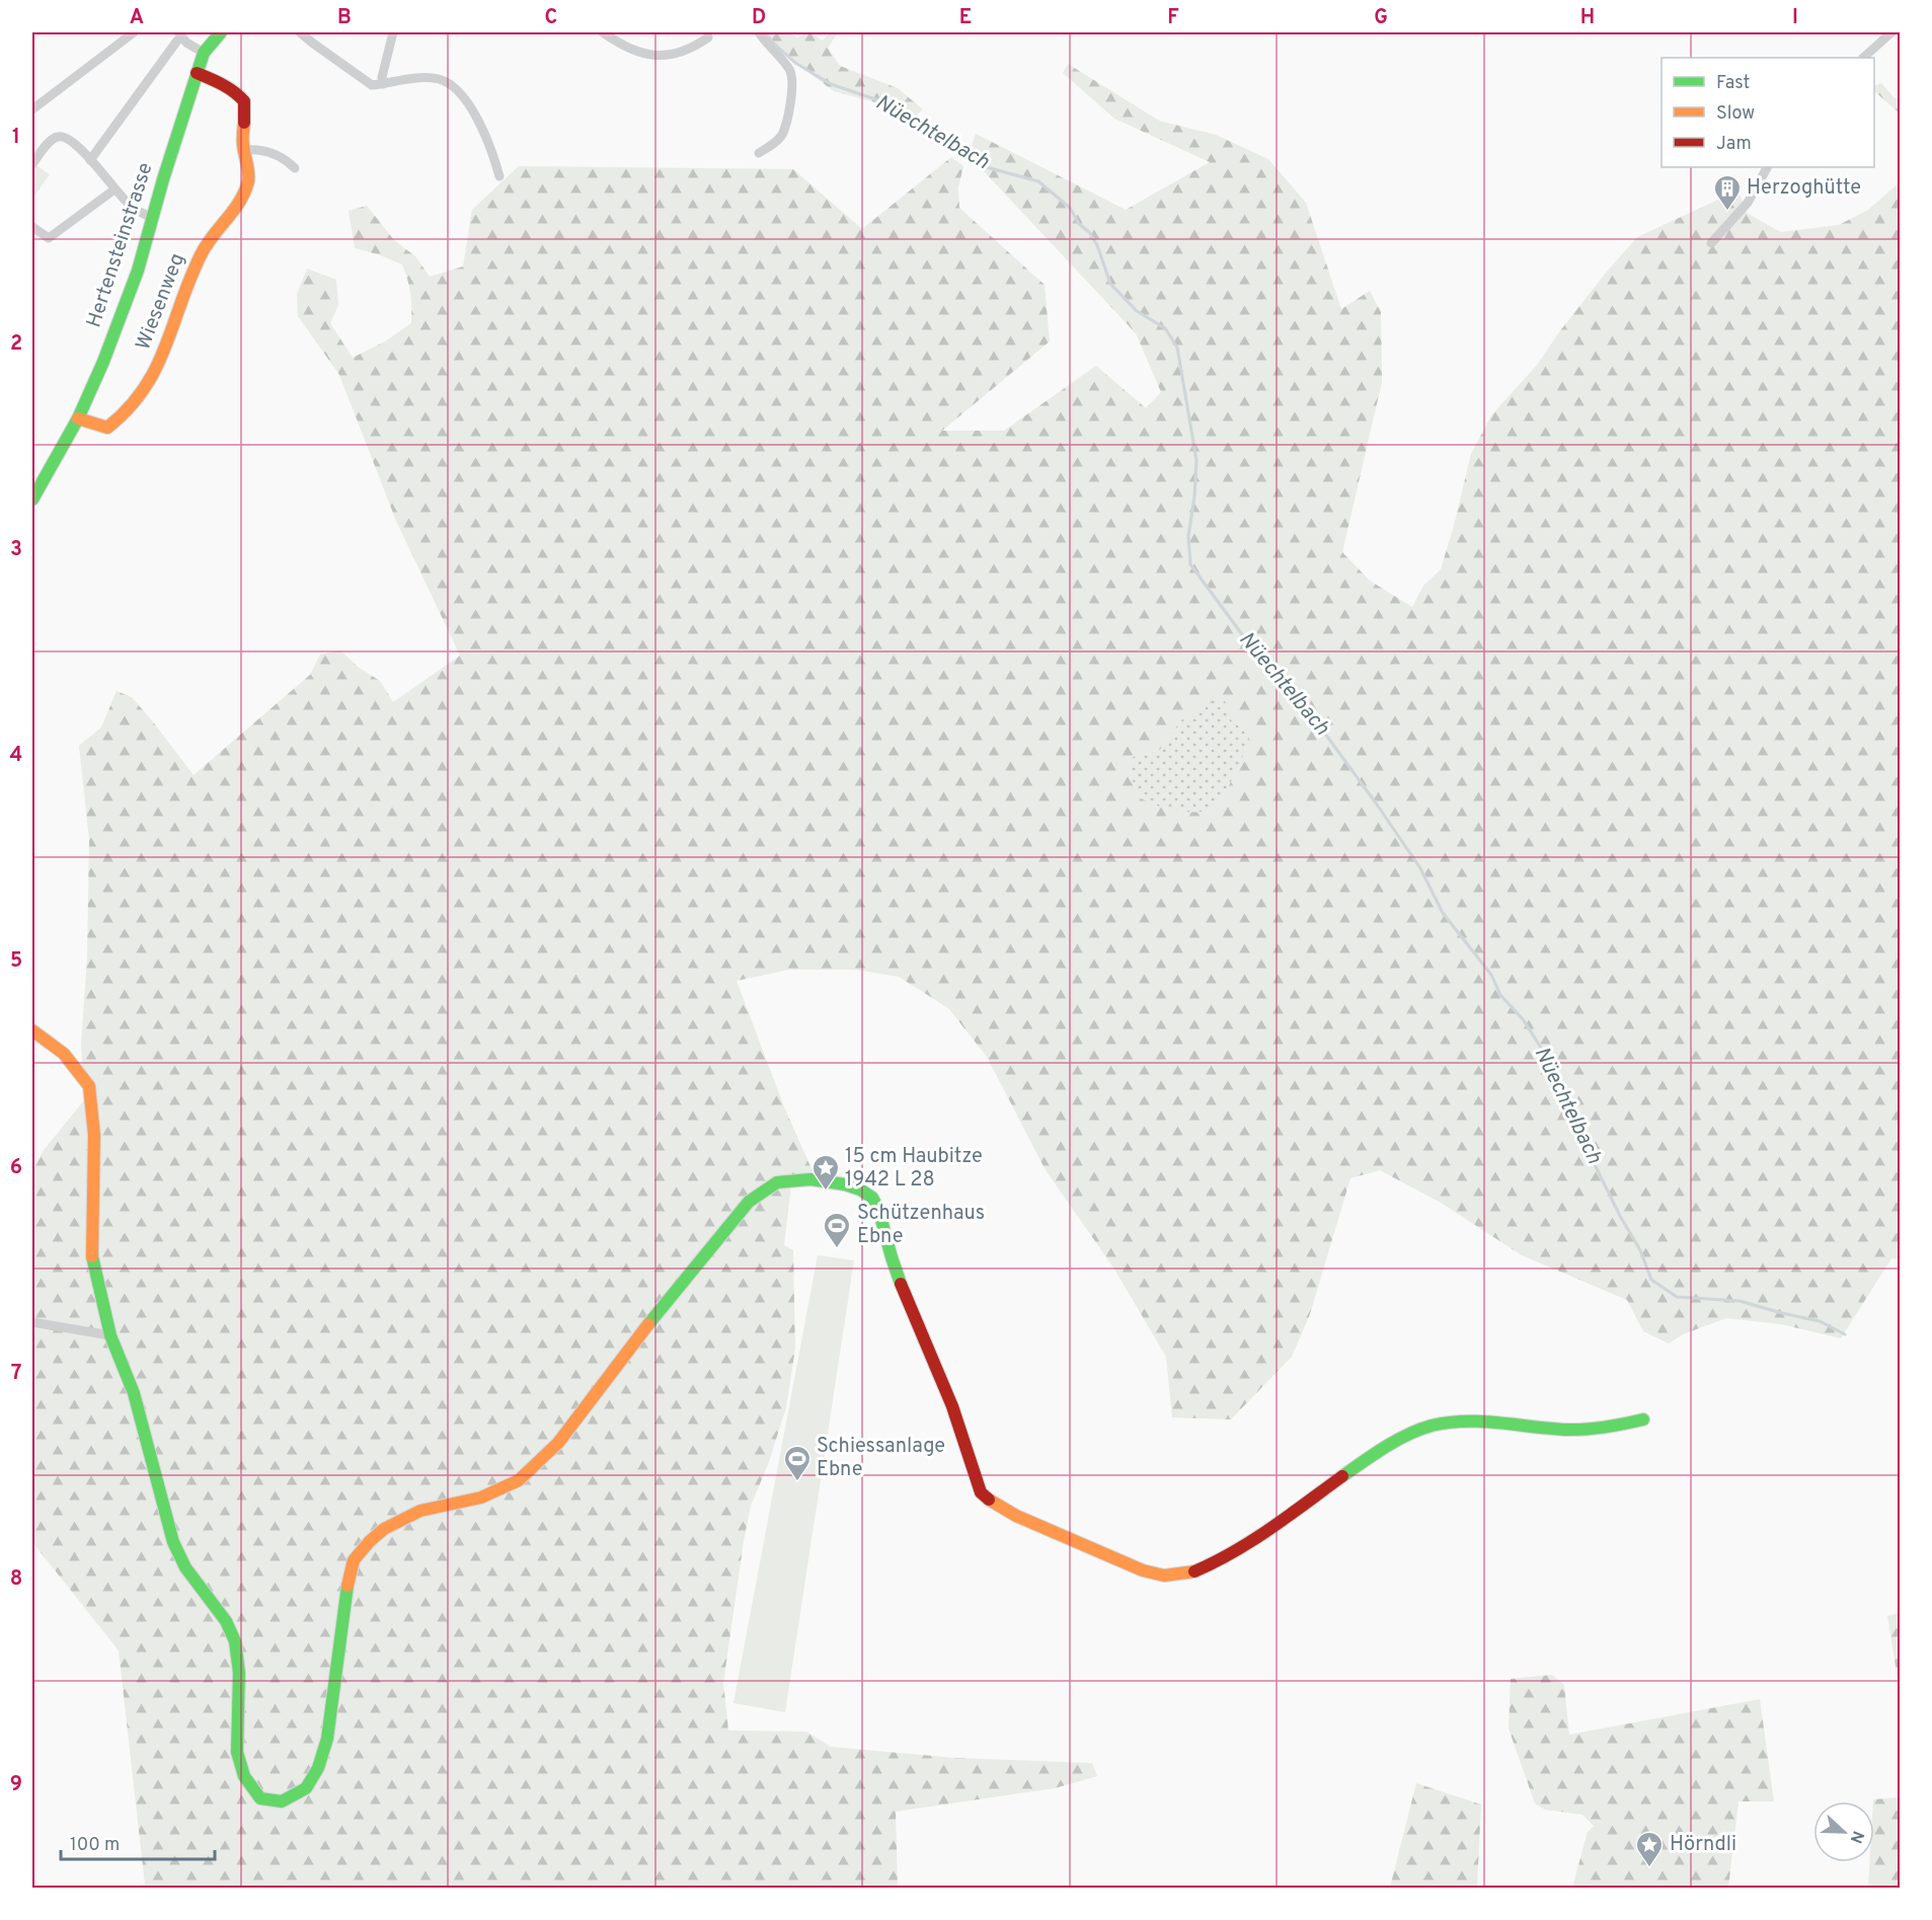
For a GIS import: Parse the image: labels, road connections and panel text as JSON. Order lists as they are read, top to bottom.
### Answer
{
  "streets": {
    "street": ["Hertensteinstrasse", "Wiesenweg"]
  },
  "crossings": [
    ["Hertensteinstrasse", "Wiesenweg"]
  ],
  "water": ["Nüechtelbach"],
  "places": {
    "building": ["Herzoghütte"],
    "place": ["15 cm Haubitze 1942 L 28", "Hörndli"],
    "sports": ["Schützenhaus Ebne", "Schiessanlage Ebne"]
  },
  "legend": ["Fast", "Slow", "Jam"],
  "scale_bar": "100 m",
  "north": "right",
  "grid": {
    "columns": [
      "A",
      "B",
      "C",
      "D",
      "E",
      "F",
      "G",
      "H",
      "I"
    ],
    "rows": [
      "1",
      "2",
      "3",
      "4",
      "5",
      "6",
      "7",
      "8",
      "9"
    ]
  }
}
